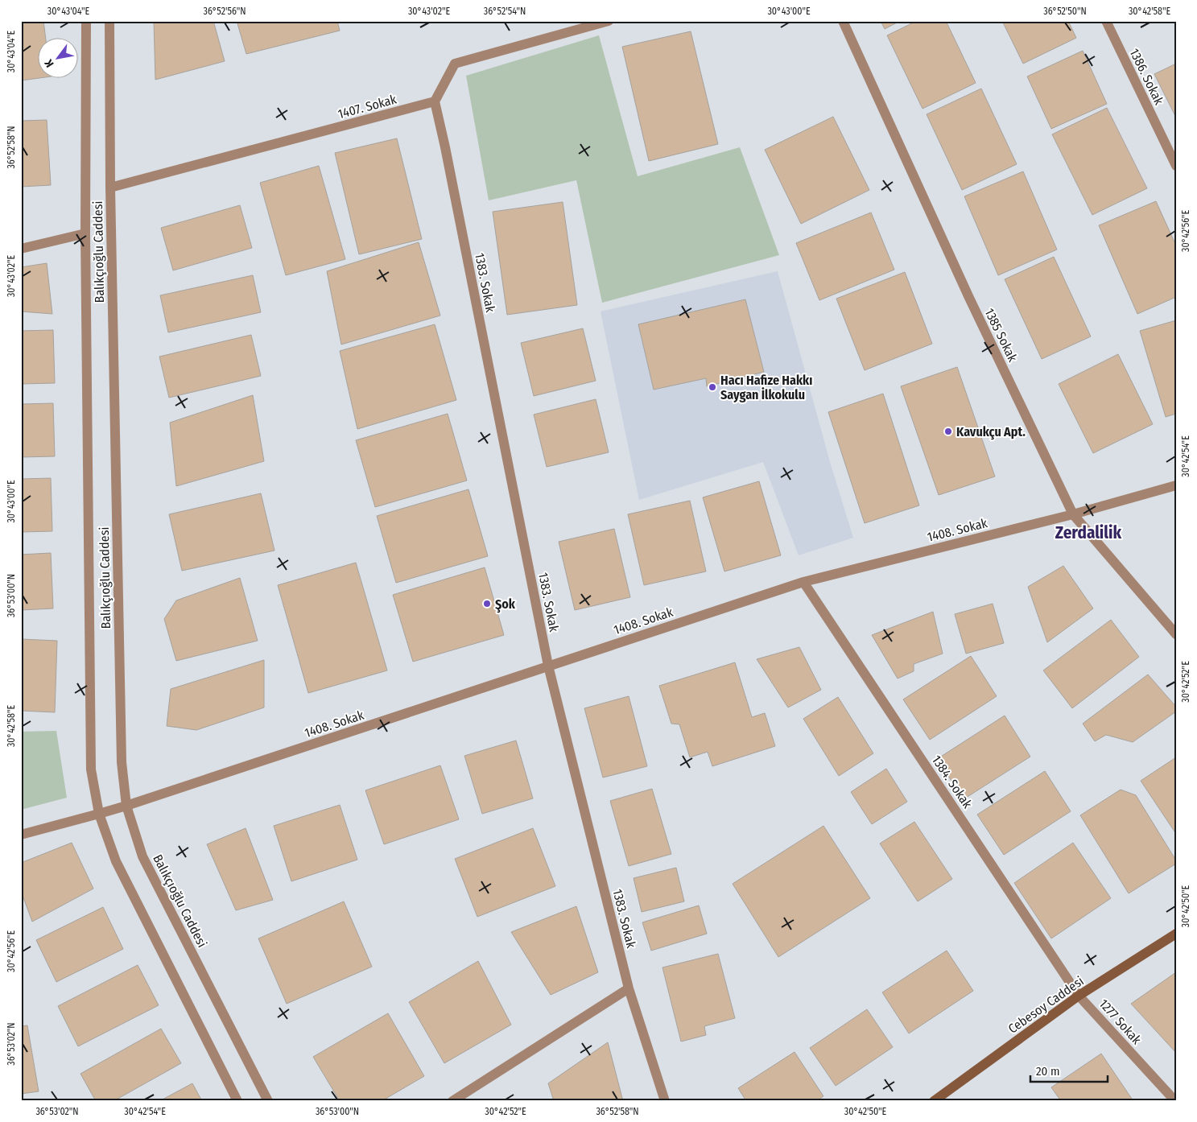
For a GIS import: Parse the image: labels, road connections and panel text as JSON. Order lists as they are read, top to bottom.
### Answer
{
  "streets": {
    "main road": ["Cebesoy Caddesi"],
    "street": [
      "1386. Sokak",
      "1407. Sokak",
      "Balıkçıoğlu Caddesi",
      "1383. Sokak",
      "1385 Sokak",
      "1408. Sokak",
      "1384. Sokak",
      "1277 Sokak"
    ]
  },
  "crossings": [
    ["1407. Sokak", "Balıkçıoğlu Caddesi"],
    ["1407. Sokak", "1383. Sokak"],
    ["Balıkçıoğlu Caddesi", "1408. Sokak"],
    ["1383. Sokak", "1408. Sokak"],
    ["1385 Sokak", "1408. Sokak"],
    ["1408. Sokak", "1384. Sokak"],
    ["1384. Sokak", "Cebesoy Caddesi"],
    ["1384. Sokak", "1277 Sokak"],
    ["Cebesoy Caddesi", "1277 Sokak"]
  ],
  "districts": ["Zerdalilik"],
  "places": ["Hacı Hafize Hakkı Saygan İlkokulu", "Kavukçu Apt.", "Şok"],
  "scale_bar": "20 m",
  "north": "bottom left",
  "coordinates": [
    "30°43'04\"E",
    "36°52'56\"N",
    "30°43'02\"E",
    "36°52'54\"N",
    "30°43'00\"E",
    "36°52'50\"N",
    "30°42'58\"E",
    "36°52'58\"N",
    "30°42'56\"E",
    "30°42'54\"E",
    "36°53'00\"N",
    "30°42'52\"E",
    "30°42'50\"E",
    "36°53'02\"N"
  ]
}
